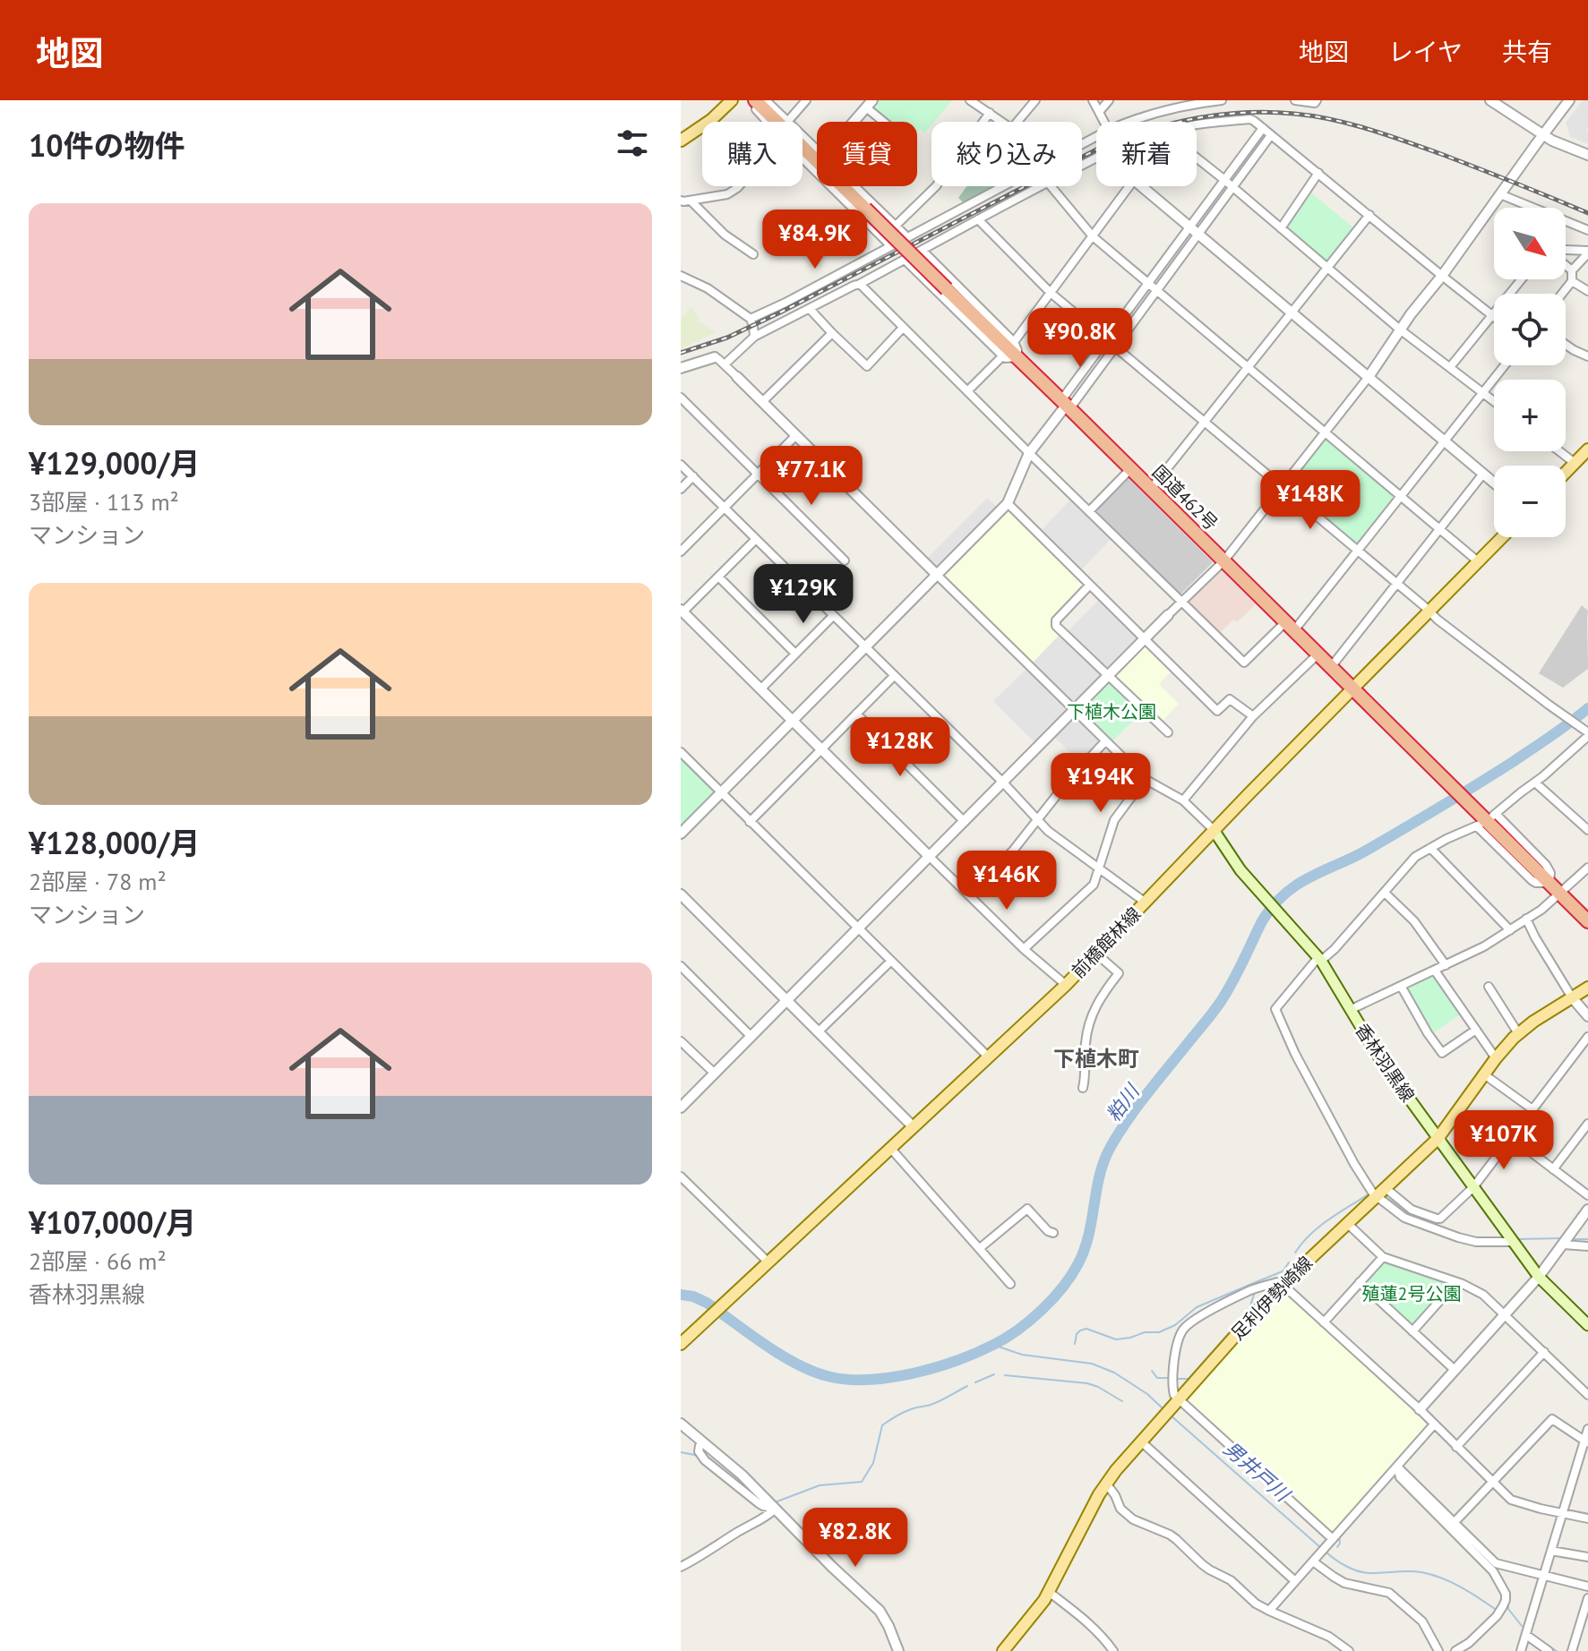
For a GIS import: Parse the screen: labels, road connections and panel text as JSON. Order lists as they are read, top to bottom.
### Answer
{
  "streets": {
    "highway": ["国道462号"],
    "main road": ["前橋館林線", "香林羽黒線", "足利伊勢崎線"]
  },
  "crossings": [
    ["国道462号", "前橋館林線"],
    ["前橋館林線", "香林羽黒線"],
    ["香林羽黒線", "足利伊勢崎線"]
  ],
  "districts": ["下植木町"],
  "water": ["粕川", "男井戸川"],
  "parks": ["下植木公園", "殖蓮2号公園"],
  "north": "bottom right",
  "page": {
    "header": "地図",
    "nav": ["地図", "レイヤ", "共有"],
    "heading": "10件の物件",
    "chip": [
      "購入",
      "賃貸",
      "絞り込み",
      "新着"
    ],
    "list": [
      {
        "name": "¥129,000/月",
        "note": "3部屋 · 113 m² · マンション"
      },
      {
        "name": "¥128,000/月",
        "note": "2部屋 · 78 m² · マンション"
      },
      {
        "name": "¥107,000/月",
        "note": "2部屋 · 66 m² · 香林羽黒線"
      }
    ],
    "map_buttons": ["+", "−"],
    "price": [
      "¥84.9K",
      "¥90.8K",
      "¥77.1K",
      "¥148K",
      "¥129K",
      "¥128K",
      "¥194K",
      "¥146K",
      "¥107K",
      "¥82.8K"
    ]
  }
}
